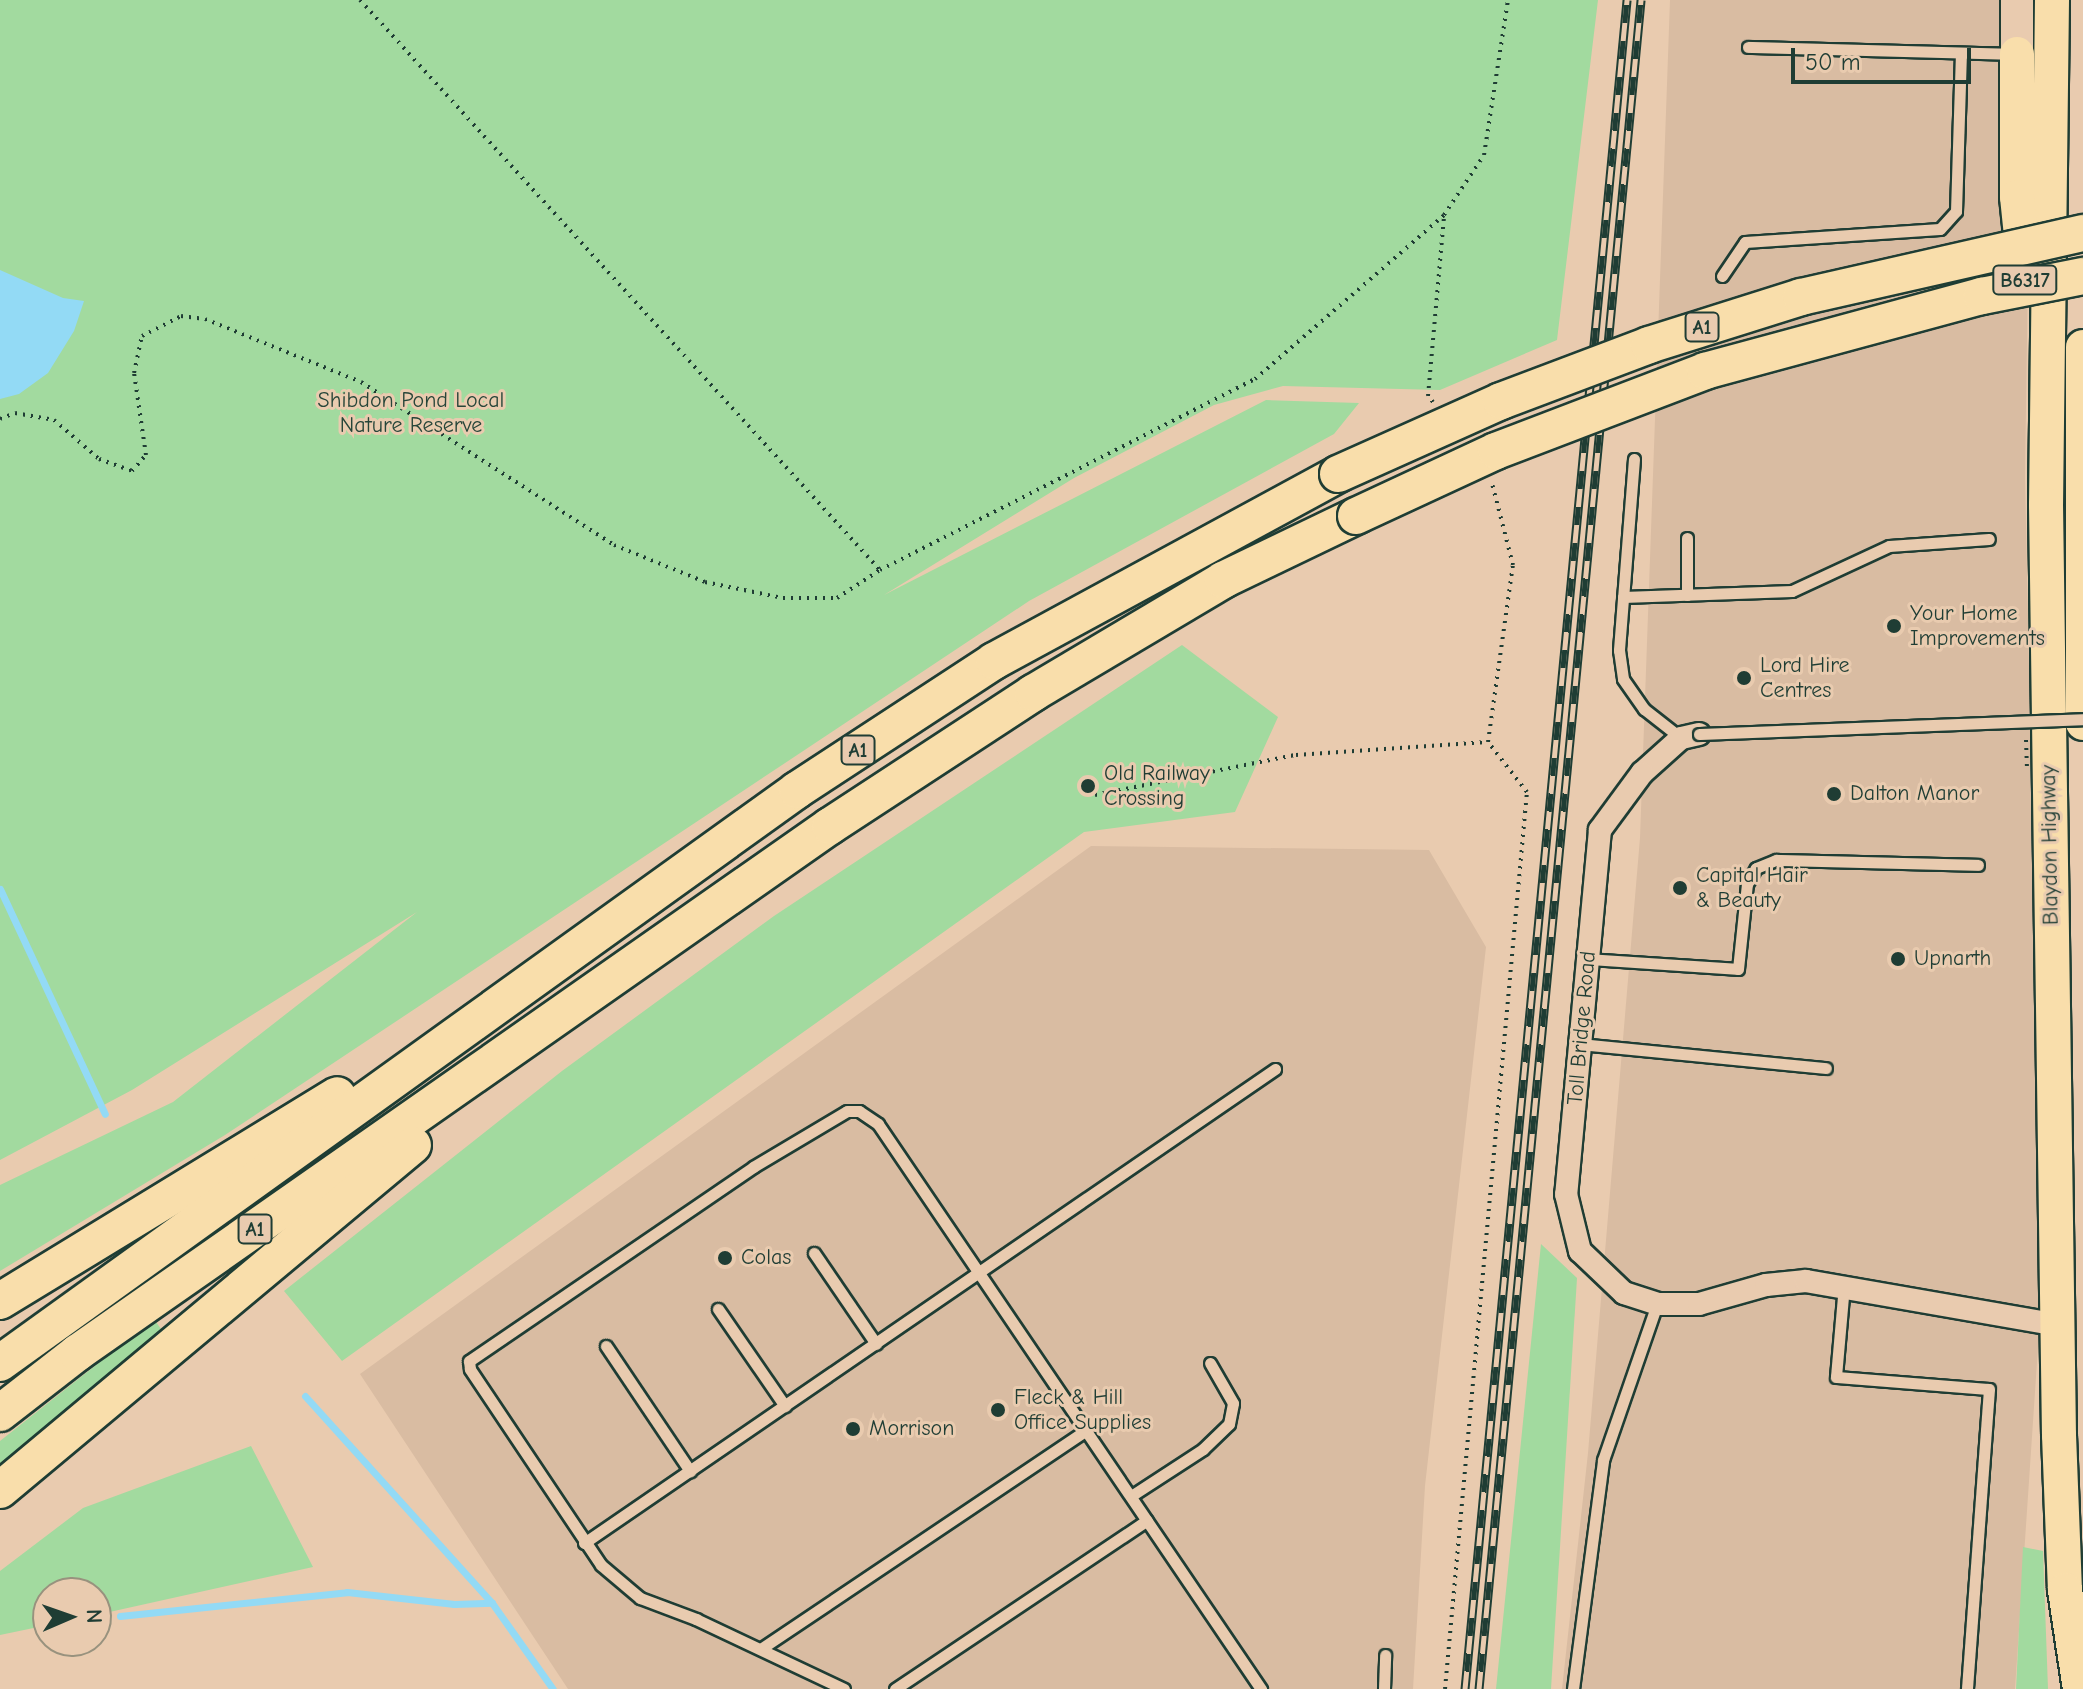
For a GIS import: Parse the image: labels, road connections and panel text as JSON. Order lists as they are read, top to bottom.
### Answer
{
  "streets": {
    "highway": ["A1"],
    "main road": ["B6317", "Blaydon Highway"],
    "street": ["Toll Bridge Road"]
  },
  "crossings": [
    ["B6317", "Blaydon Highway"],
    ["Blaydon Highway", "Toll Bridge Road"]
  ],
  "parks": ["Shibdon Pond Local Nature Reserve"],
  "places": [
    "Your Home Improvements",
    "Lord Hire Centres",
    "Old Railway Crossing",
    "Dalton Manor",
    "Capital Hair & Beauty",
    "Upnarth",
    "Colas",
    "Fleck & Hill Office Supplies",
    "Morrison"
  ],
  "scale_bar": "50 m",
  "north": "right"
}
